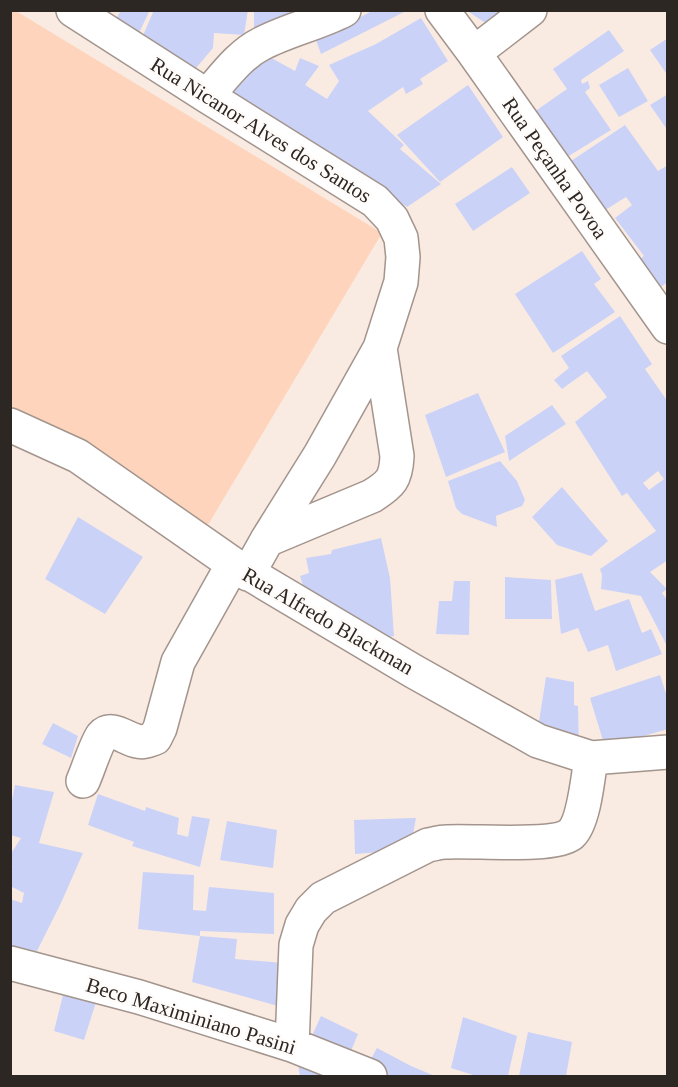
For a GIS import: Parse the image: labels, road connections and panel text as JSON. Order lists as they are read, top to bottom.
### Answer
{
  "streets": {
    "street": [
      "Rua Nicanor Alves dos Santos",
      "Rua Peçanha Povoa",
      "Rua Alfredo Blackman",
      "Beco Maximiniano Pasini"
    ]
  },
  "crossings": [
    ["Rua Nicanor Alves dos Santos", "Rua Alfredo Blackman"]
  ]
}
